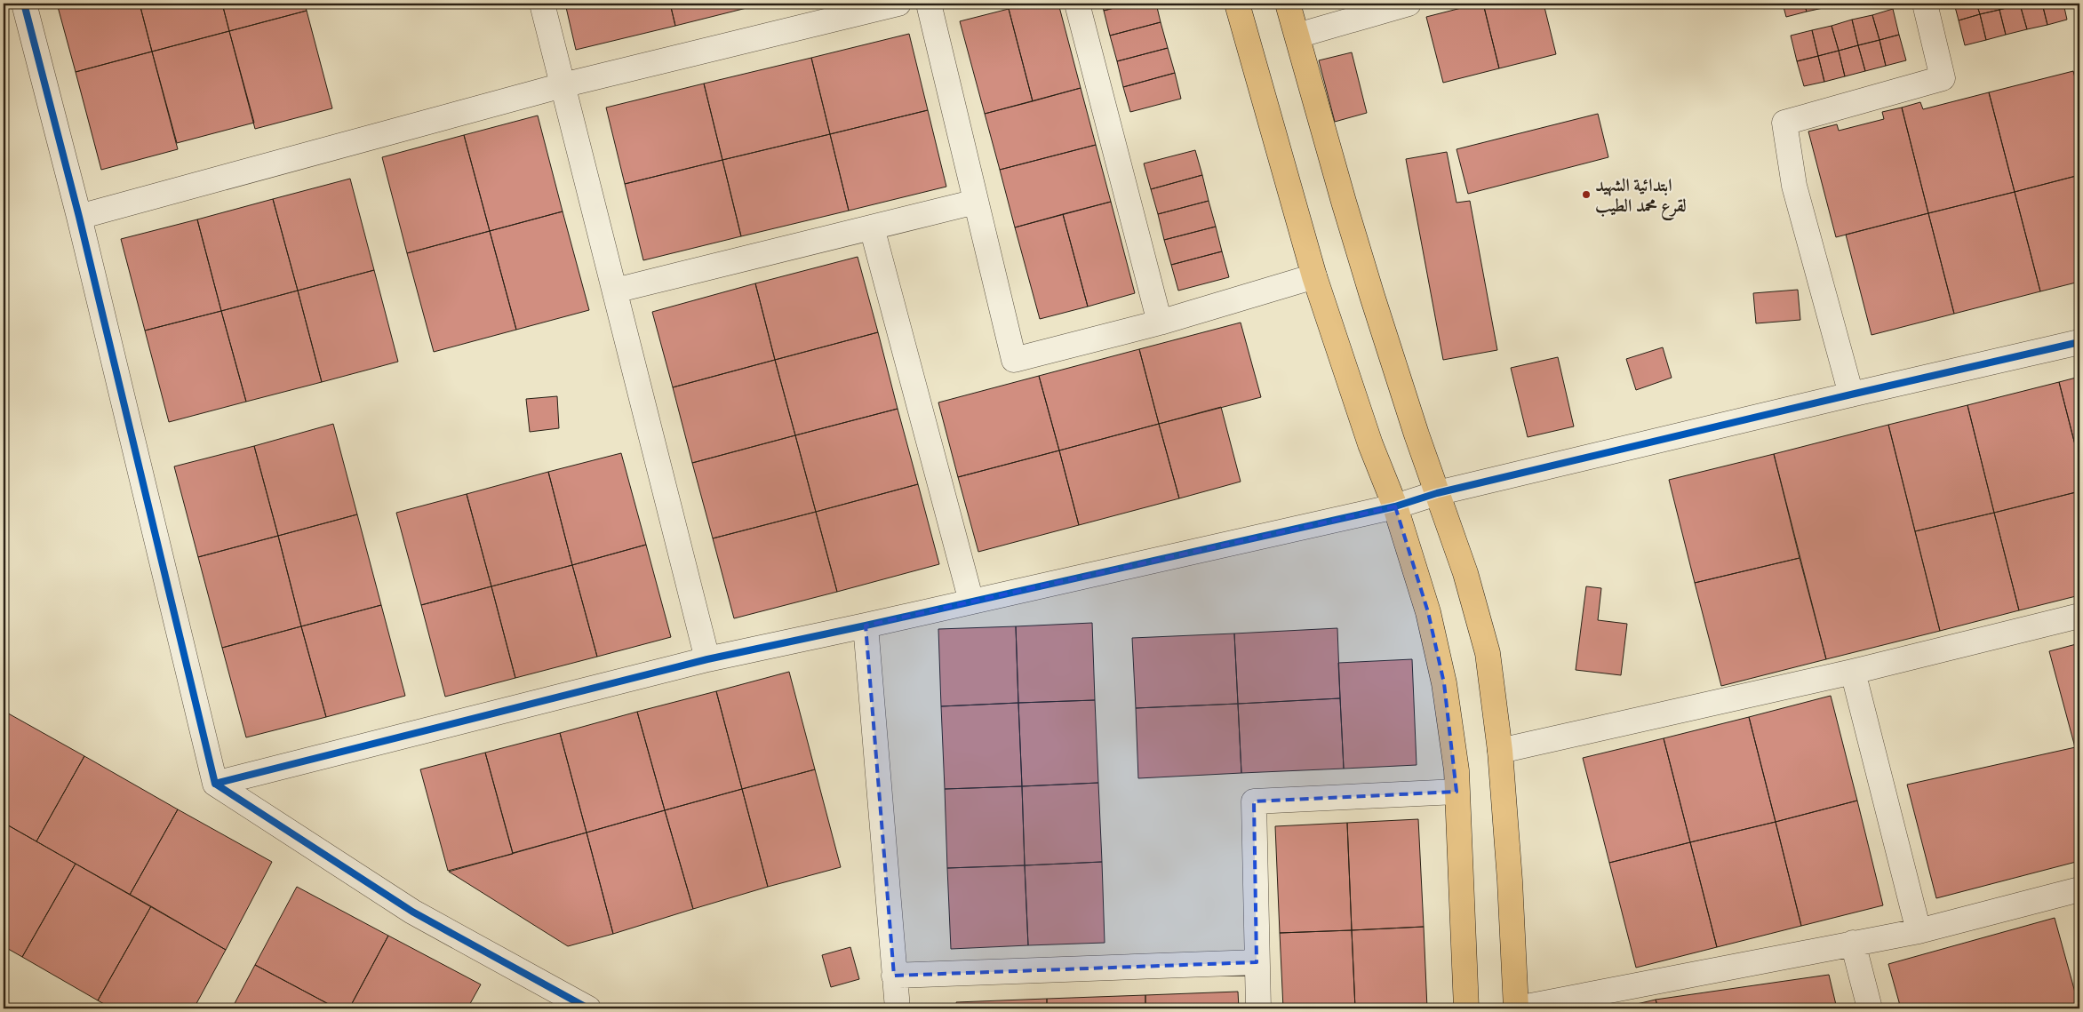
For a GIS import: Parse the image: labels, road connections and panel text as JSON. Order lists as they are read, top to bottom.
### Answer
{
  "places": ["ابتدائية الشهيد لقرع محمد الطيب"]
}
